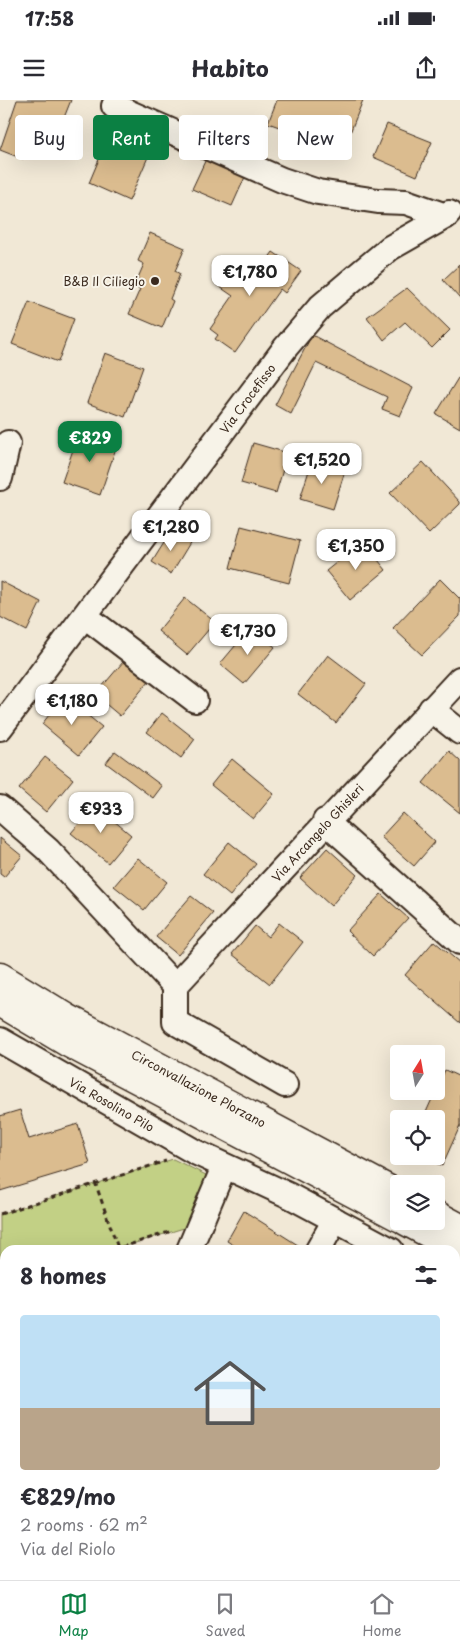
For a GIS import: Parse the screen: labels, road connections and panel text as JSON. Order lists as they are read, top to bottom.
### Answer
{
  "streets": {
    "highway": ["Circonvallazione Plorzano"],
    "street": ["Via Crocefisso", "Via Arcangelo Ghisleri", "Via Rosolino Pilo"]
  },
  "places": ["B&B Il Ciliegio"],
  "north": "top",
  "page": {
    "status": "17:58",
    "header": "Habito",
    "chip": [
      "Buy",
      "Rent",
      "Filters",
      "New"
    ],
    "price": [
      "€1,780",
      "€829",
      "€1,520",
      "€1,280",
      "€1,350",
      "€1,730",
      "€1,180",
      "€933"
    ],
    "heading": "8 homes",
    "list": [
      {
        "name": "€829/mo",
        "note": "2 rooms · 62 m² · Via del Riolo"
      }
    ],
    "tabs": ["Map", "Saved", "Home"]
  }
}
